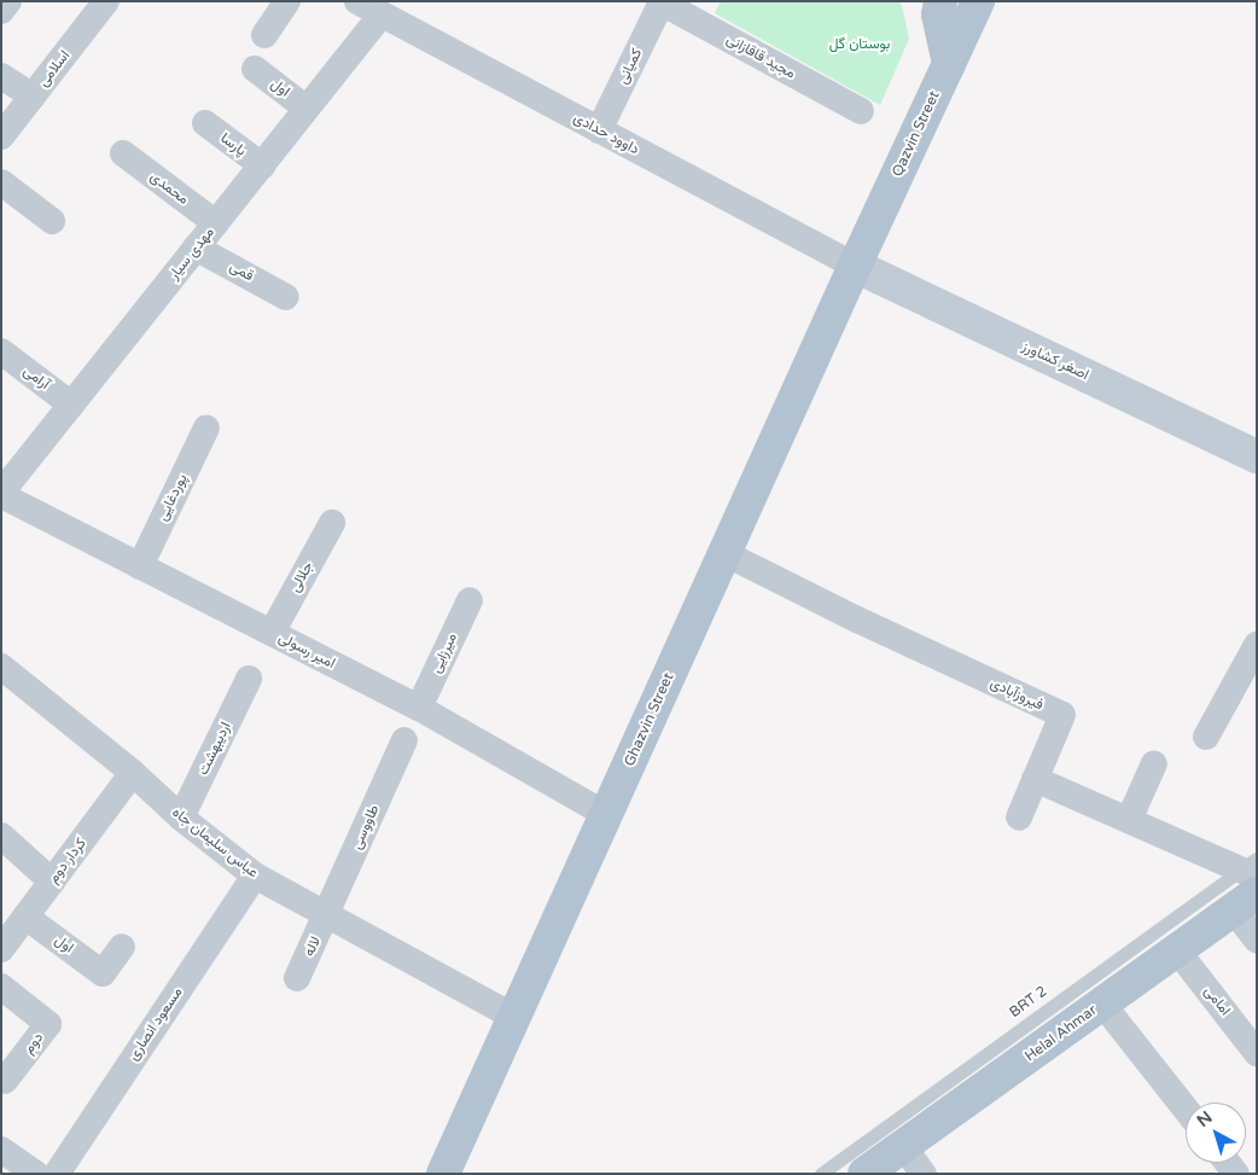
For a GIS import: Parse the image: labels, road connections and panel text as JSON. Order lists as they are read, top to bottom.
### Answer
{
  "streets": {
    "main road": ["Qazvin Street", "Ghazvin Street", "Helal Ahmar"],
    "street": [
      "مجید قاقازانی",
      "کمیانی",
      "اسلامی",
      "اول",
      "داوود حدادی",
      "پارسا",
      "محمدی",
      "مهدی سیار",
      "قمی",
      "اصغر کشاورز",
      "آرامی",
      "پوردغایی",
      "جلالی",
      "امیر رسولی",
      "میرزایی",
      "فیروزآبادی",
      "اردیبهشت",
      "طاووسی",
      "عباس سلیمان جاه",
      "کردار دوم",
      "لاله",
      "امامی",
      "مسعود انصاری",
      "دوم"
    ],
    "lane": ["BRT 2"]
  },
  "crossings": [
    ["مجید قاقازانی", "کمیانی"],
    ["کمیانی", "داوود حدادی"],
    ["اول", "مهدی سیار"],
    ["اول", "کردار دوم"],
    ["داوود حدادی", "Qazvin Street"],
    ["داوود حدادی", "مهدی سیار"],
    ["داوود حدادی", "اصغر کشاورز"],
    ["داوود حدادی", "Ghazvin Street"],
    ["Qazvin Street", "اصغر کشاورز"],
    ["Qazvin Street", "Ghazvin Street"],
    ["پارسا", "مهدی سیار"],
    ["محمدی", "مهدی سیار"],
    ["مهدی سیار", "قمی"],
    ["مهدی سیار", "آرامی"],
    ["مهدی سیار", "امیر رسولی"],
    ["اصغر کشاورز", "Ghazvin Street"],
    ["پوردغایی", "امیر رسولی"],
    ["جلالی", "امیر رسولی"],
    ["امیر رسولی", "میرزایی"],
    ["امیر رسولی", "Ghazvin Street"],
    ["فیروزآبادی", "Ghazvin Street"],
    ["Ghazvin Street", "عباس سلیمان جاه"],
    ["اردیبهشت", "عباس سلیمان جاه"],
    ["طاووسی", "عباس سلیمان جاه"],
    ["طاووسی", "لاله"],
    ["عباس سلیمان جاه", "کردار دوم"],
    ["عباس سلیمان جاه", "لاله"],
    ["عباس سلیمان جاه", "مسعود انصاری"],
    ["امامی", "Helal Ahmar"],
    ["BRT 2", "Helal Ahmar"]
  ],
  "parks": ["بوستان گل"],
  "north": "top left"
}
